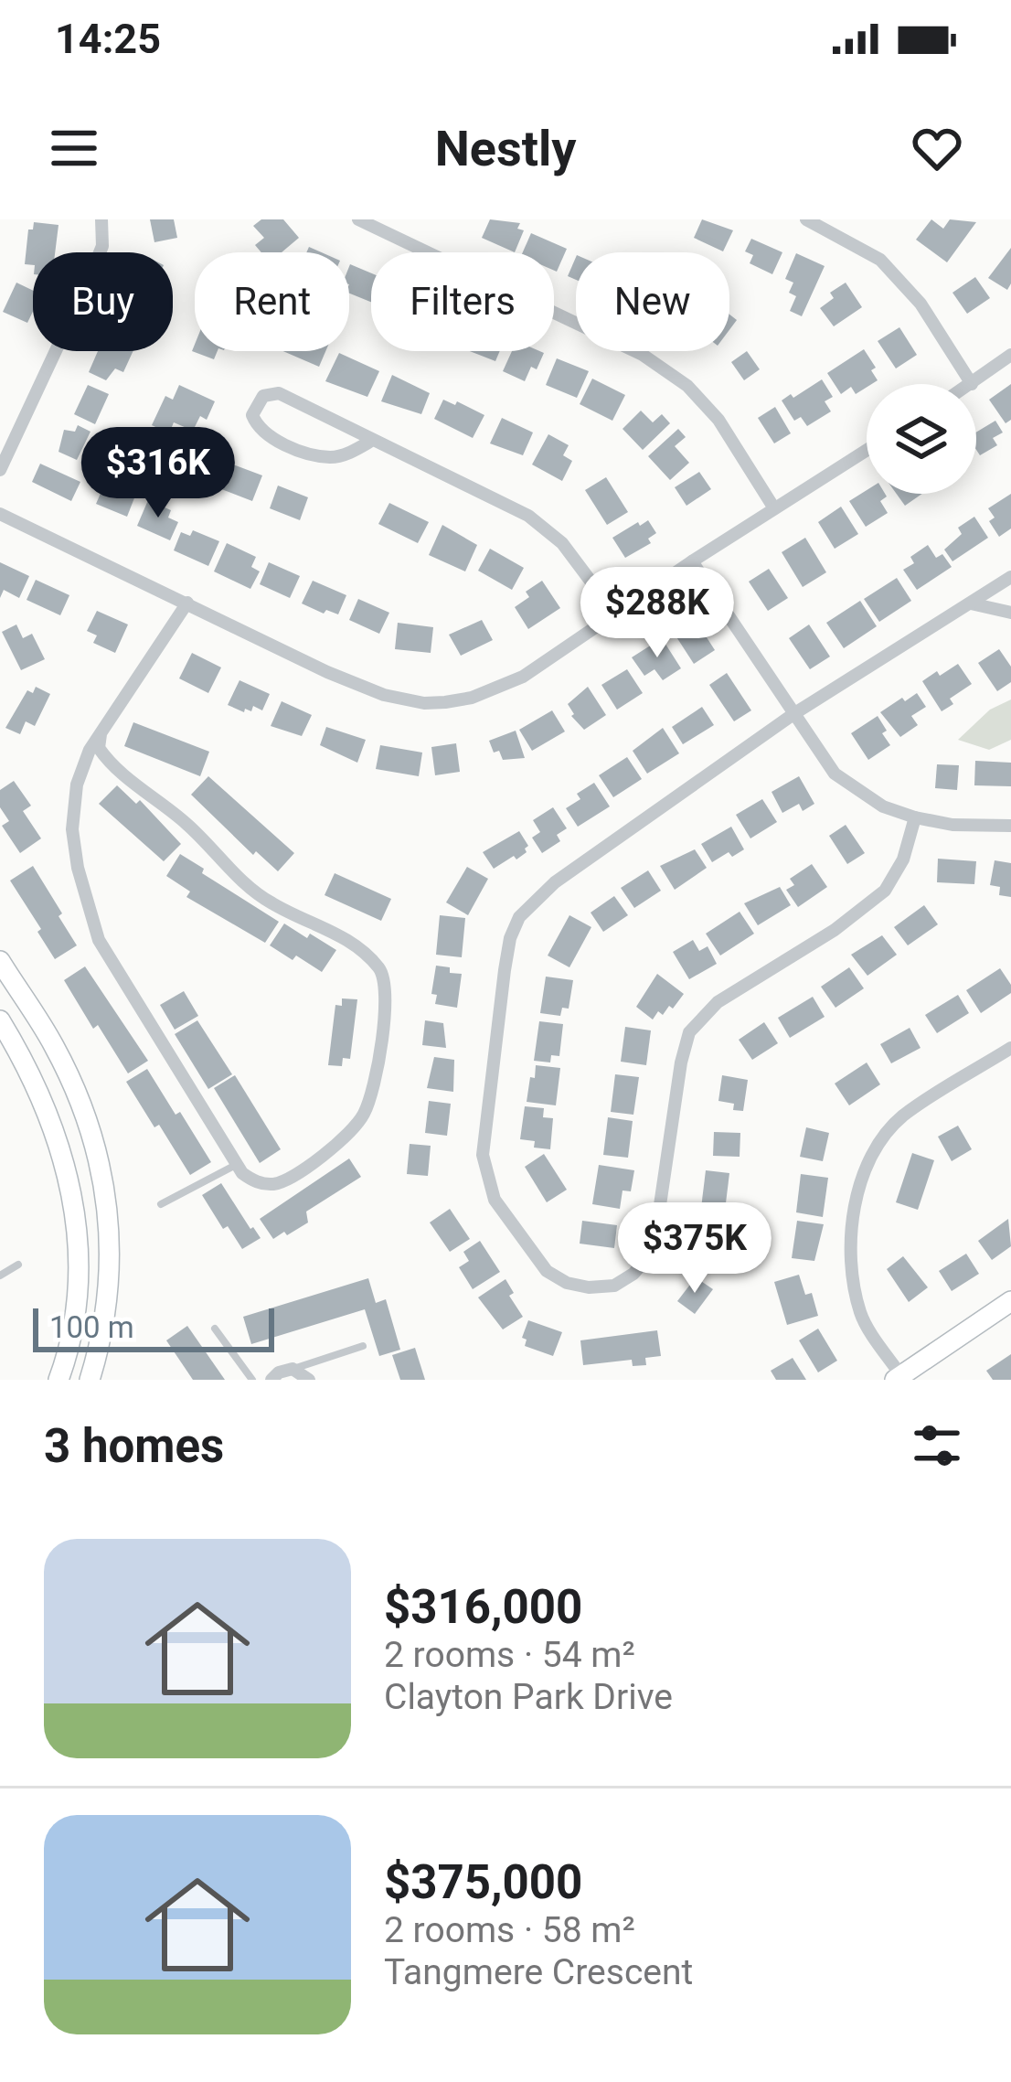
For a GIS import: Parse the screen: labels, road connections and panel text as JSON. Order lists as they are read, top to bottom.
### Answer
{
  "scale_bar": "100 m",
  "page": {
    "status": "14:25",
    "header": "Nestly",
    "chip": [
      "Buy",
      "Rent",
      "Filters",
      "New"
    ],
    "price": ["$316K", "$288K", "$375K"],
    "scale": "100 m",
    "heading": "3 homes",
    "list": [
      {
        "name": "$316,000",
        "note": "2 rooms · 54 m² · Clayton Park Drive"
      },
      {
        "name": "$375,000",
        "note": "2 rooms · 58 m² · Tangmere Crescent"
      }
    ]
  }
}
